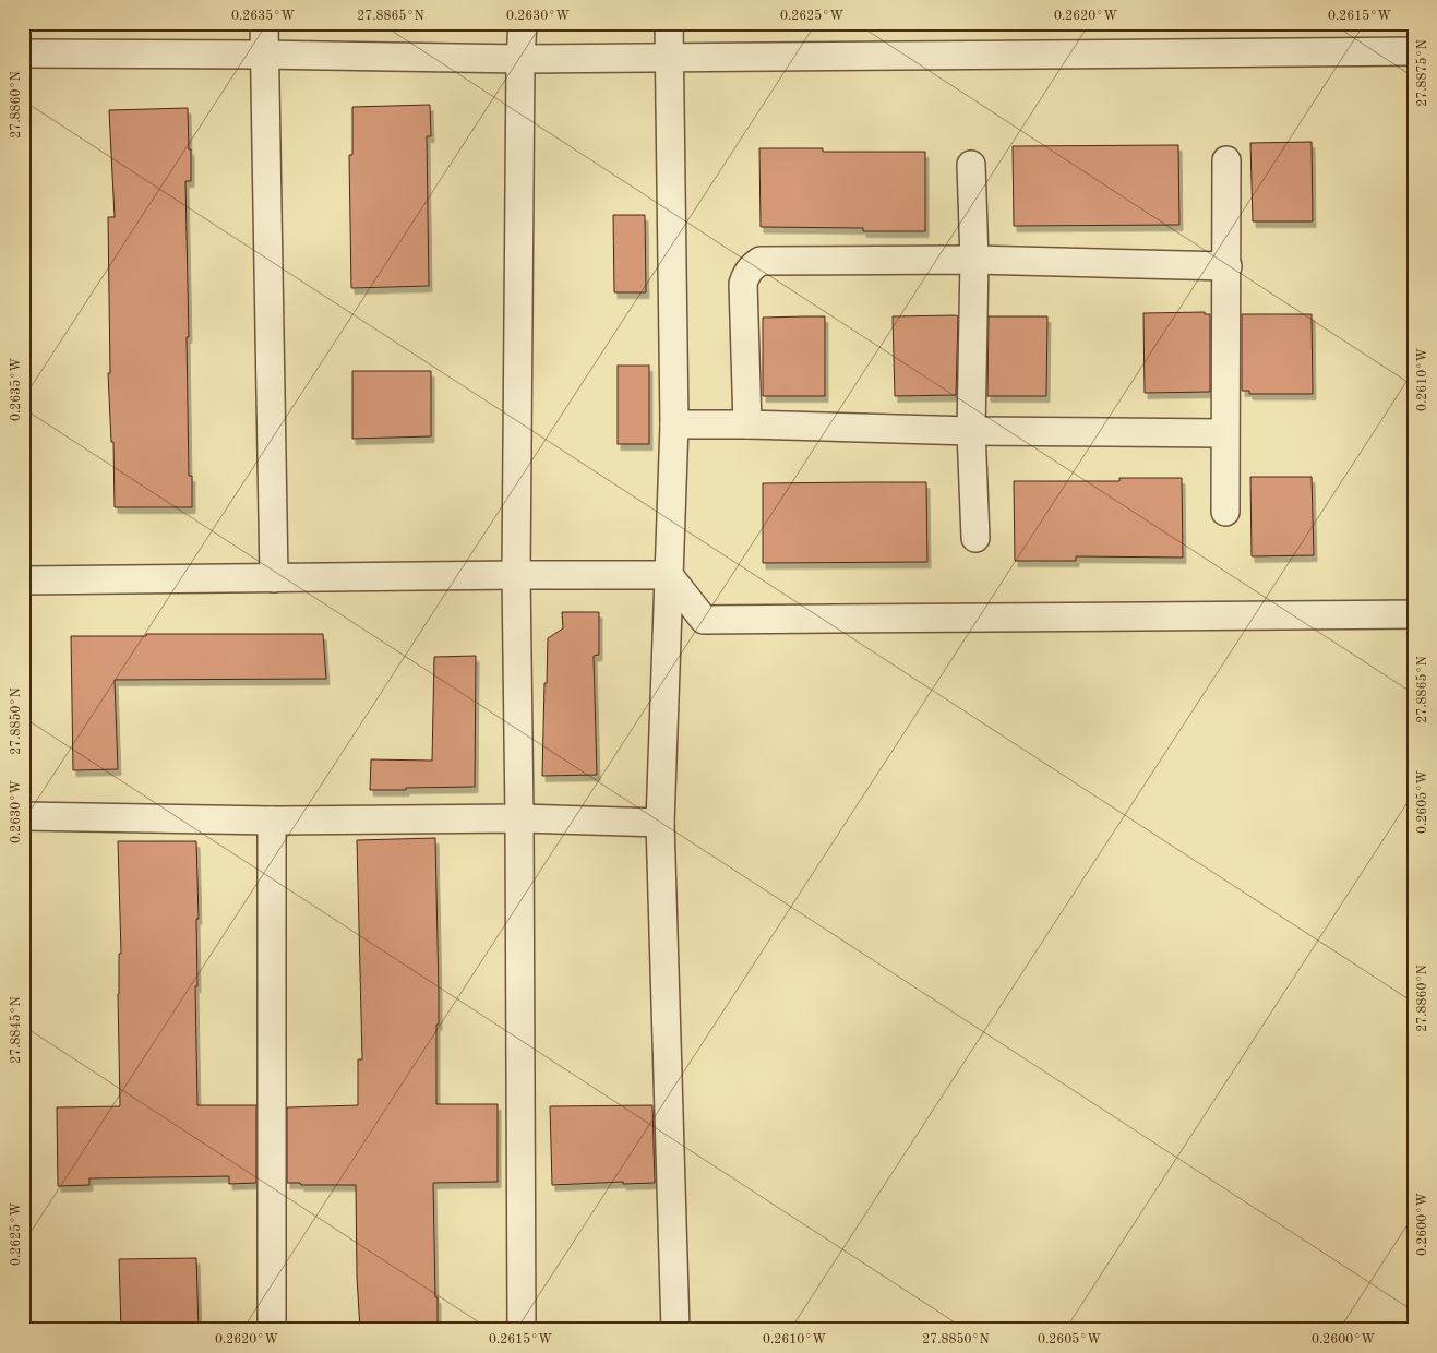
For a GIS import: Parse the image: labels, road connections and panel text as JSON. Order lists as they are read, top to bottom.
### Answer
{
  "coordinates": [
    "0.2635°W",
    "27.8865°N",
    "0.2630°W",
    "0.2625°W",
    "0.2620°W",
    "0.2615°W",
    "27.8875°N",
    "27.8860°N",
    "0.2610°W",
    "27.8850°N",
    "0.2605°W",
    "27.8845°N",
    "0.2600°W"
  ]
}
